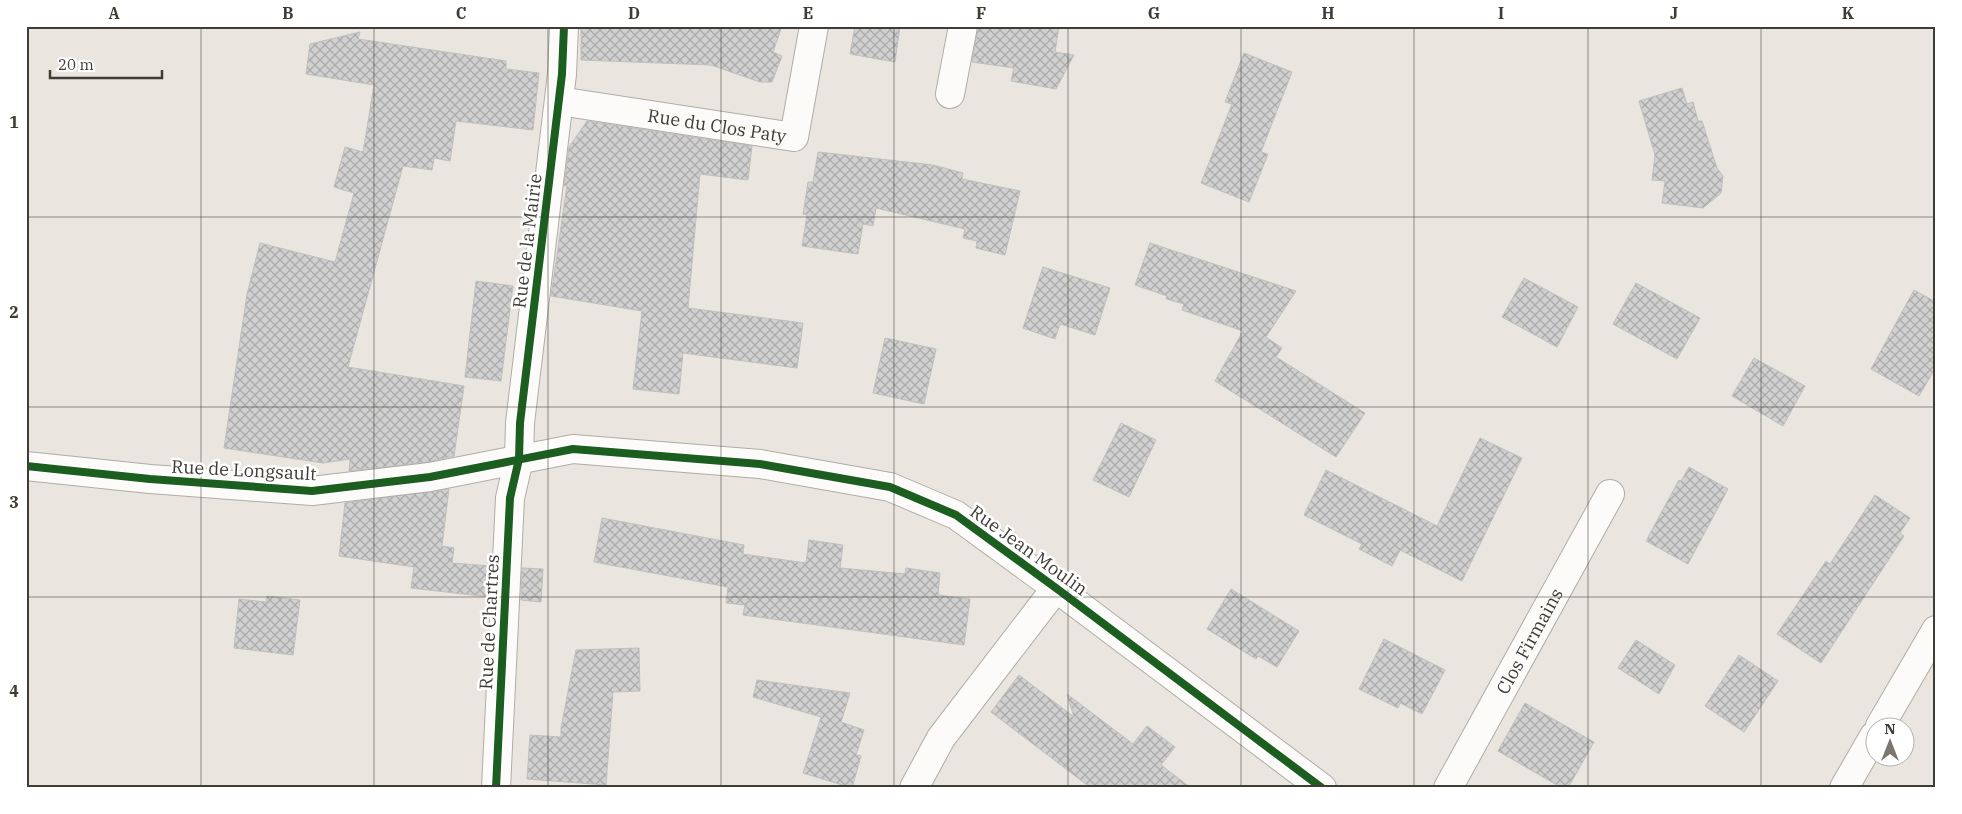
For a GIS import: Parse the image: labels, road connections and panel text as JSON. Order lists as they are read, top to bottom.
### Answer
{
  "streets": {
    "street": [
      "Rue du Clos Paty",
      "Rue de la Mairie",
      "Rue de Longsault",
      "Rue Jean Moulin",
      "Rue de Chartres",
      "Clos Firmains"
    ]
  },
  "crossings": [
    ["Rue du Clos Paty", "Rue de la Mairie"],
    ["Rue de la Mairie", "Rue de Longsault"],
    ["Rue de la Mairie", "Rue Jean Moulin"],
    ["Rue de la Mairie", "Rue de Chartres"],
    ["Rue de Longsault", "Rue Jean Moulin"],
    ["Rue de Longsault", "Rue de Chartres"],
    ["Rue Jean Moulin", "Rue de Chartres"]
  ],
  "scale_bar": "20 m",
  "north": "top",
  "grid": {
    "columns": [
      "A",
      "B",
      "C",
      "D",
      "E",
      "F",
      "G",
      "H",
      "I",
      "J",
      "K"
    ],
    "rows": [
      "1",
      "2",
      "3",
      "4"
    ]
  }
}
